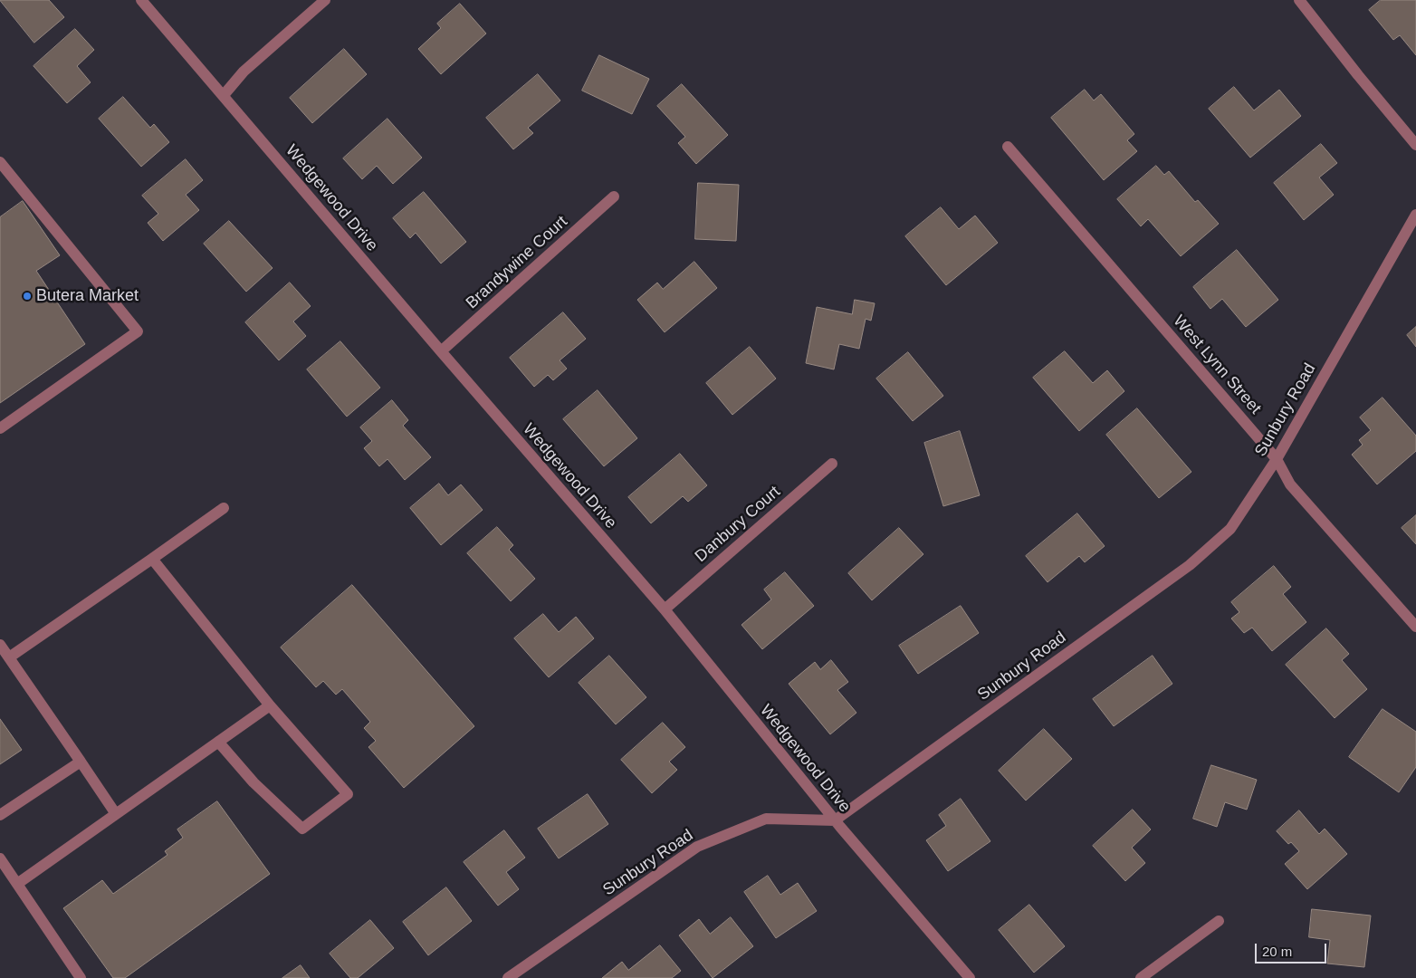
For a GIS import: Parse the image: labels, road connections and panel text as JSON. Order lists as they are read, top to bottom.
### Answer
{
  "streets": {
    "street": [
      "Wedgewood Drive",
      "Brandywine Court",
      "West Lynn Street",
      "Sunbury Road",
      "Danbury Court"
    ]
  },
  "crossings": [
    ["Wedgewood Drive", "Brandywine Court"],
    ["Wedgewood Drive", "Sunbury Road"],
    ["Wedgewood Drive", "Danbury Court"],
    ["West Lynn Street", "Sunbury Road"]
  ],
  "places": ["Butera Market"],
  "scale_bar": "20 m"
}
